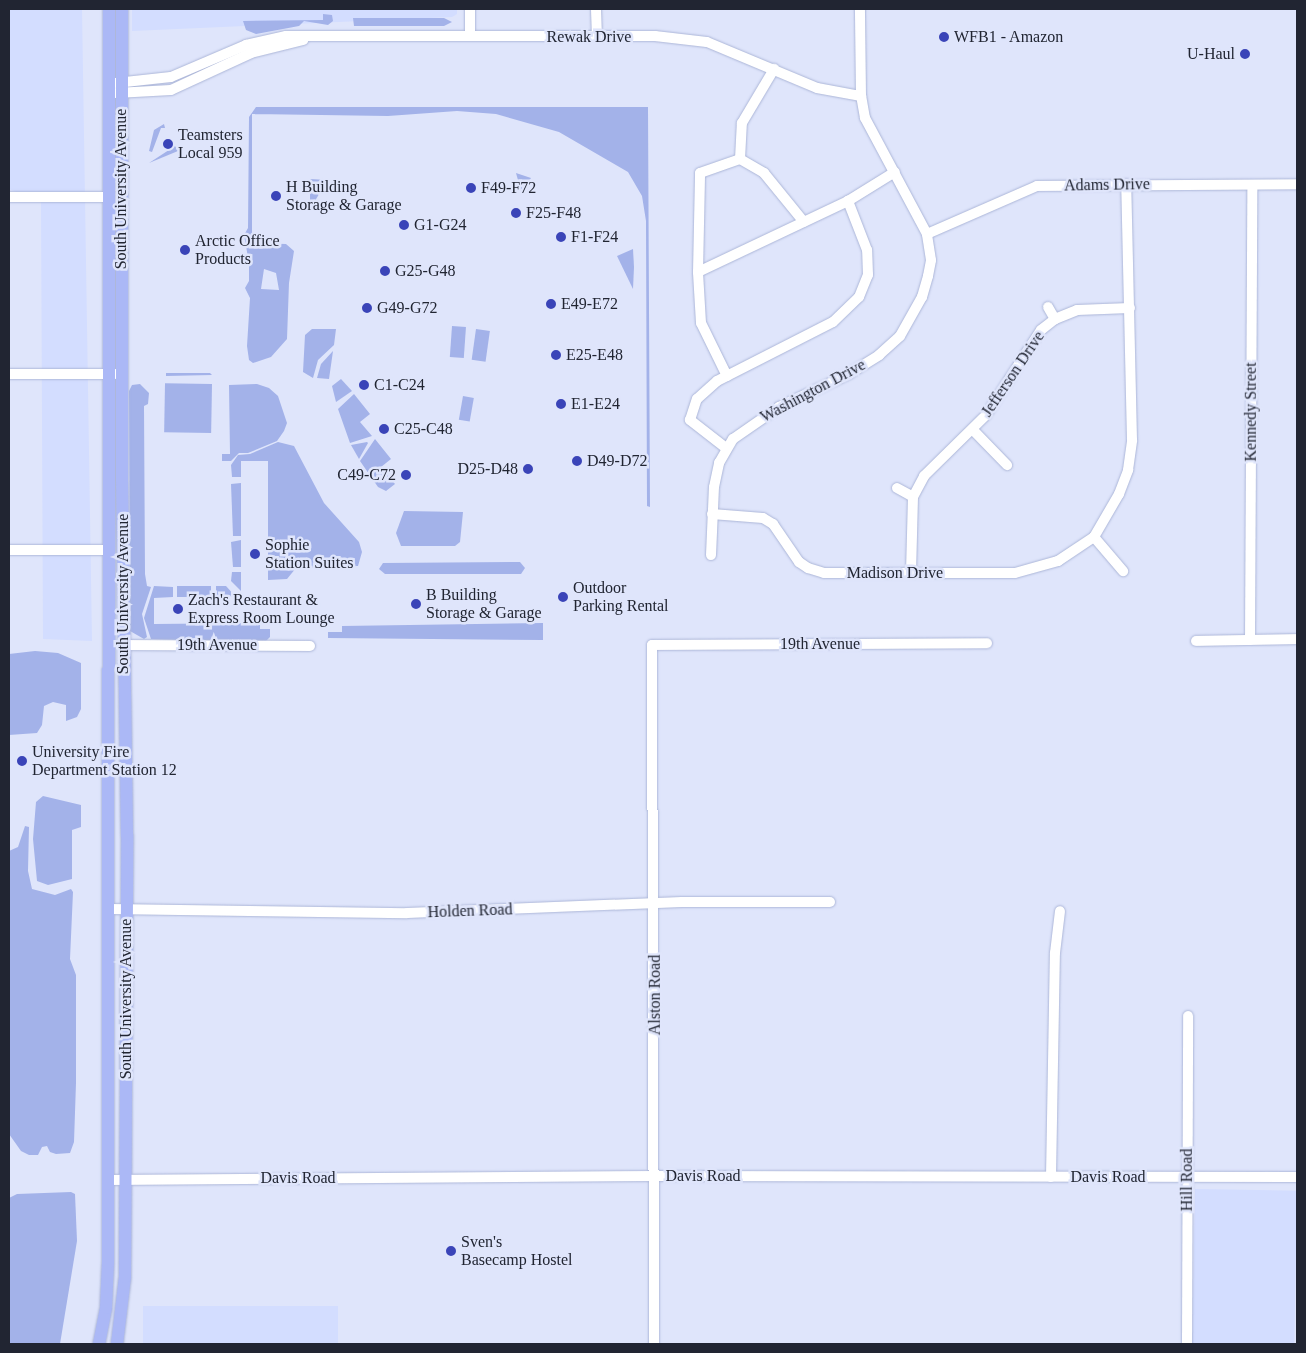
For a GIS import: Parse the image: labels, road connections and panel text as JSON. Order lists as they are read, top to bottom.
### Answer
{
  "streets": {
    "main road": ["South University Avenue"],
    "street": [
      "Rewak Drive",
      "Adams Drive",
      "Jefferson Drive",
      "Washington Drive",
      "Kennedy Street",
      "Madison Drive",
      "19th Avenue",
      "Holden Road",
      "Alston Road",
      "Davis Road",
      "Hill Road"
    ]
  },
  "crossings": [
    ["Rewak Drive", "South University Avenue"],
    ["Rewak Drive", "Washington Drive"],
    ["Adams Drive", "Washington Drive"],
    ["Adams Drive", "Kennedy Street"],
    ["Adams Drive", "Madison Drive"],
    ["South University Avenue", "19th Avenue"],
    ["South University Avenue", "Holden Road"],
    ["South University Avenue", "Davis Road"],
    ["Jefferson Drive", "Madison Drive"],
    ["Washington Drive", "Madison Drive"],
    ["19th Avenue", "Alston Road"],
    ["Holden Road", "Alston Road"],
    ["Alston Road", "Davis Road"],
    ["Davis Road", "Hill Road"]
  ],
  "places": [
    "WFB1 - Amazon",
    "U-Haul",
    "Teamsters Local 959",
    "F49-F72",
    "H Building Storage & Garage",
    "F25-F48",
    "G1-G24",
    "F1-F24",
    "Arctic Office Products",
    "G25-G48",
    "E49-E72",
    "G49-G72",
    "E25-E48",
    "C1-C24",
    "E1-E24",
    "C25-C48",
    "D49-D72",
    "D25-D48",
    "C49-C72",
    "Sophie Station Suites",
    "Outdoor Parking Rental",
    "B Building Storage & Garage",
    "Zach's Restaurant & Express Room Lounge",
    "University Fire Department Station 12",
    "Sven's Basecamp Hostel"
  ]
}
